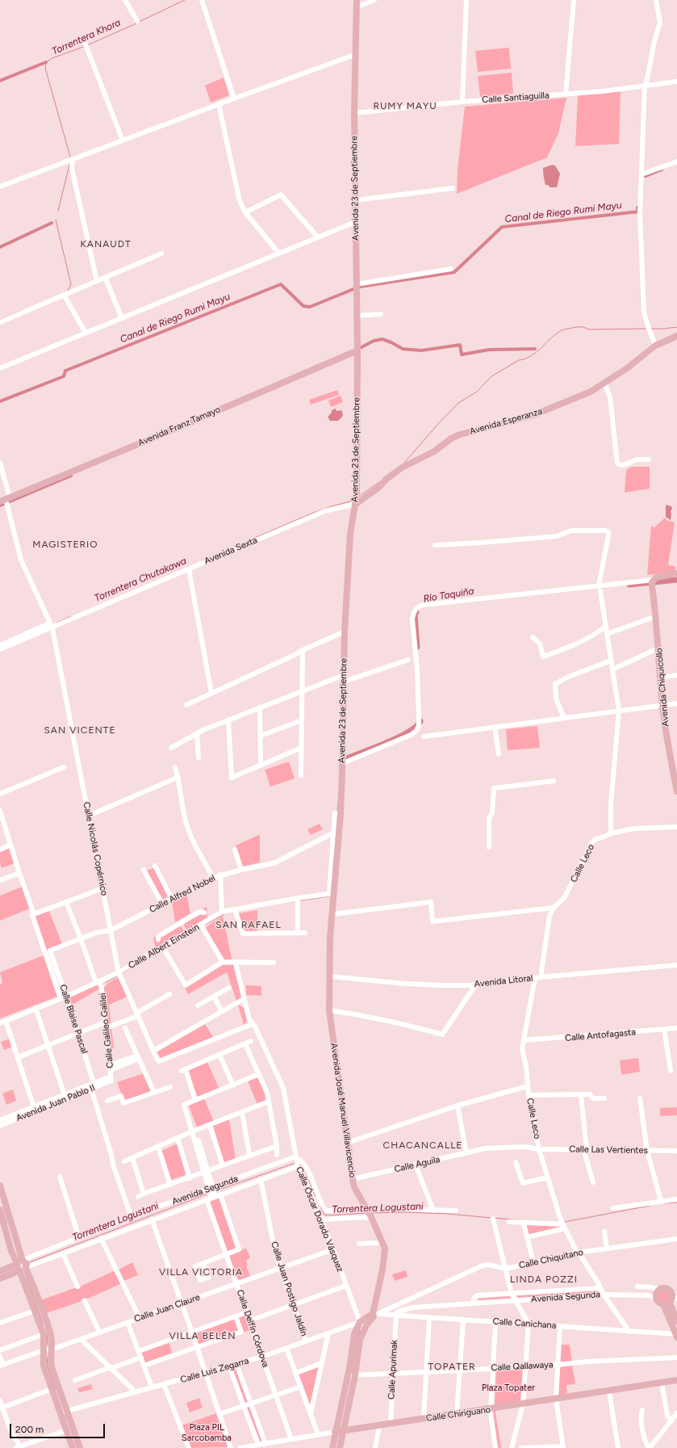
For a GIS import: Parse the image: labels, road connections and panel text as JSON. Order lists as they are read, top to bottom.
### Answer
{
  "streets": {
    "main road": [
      "Avenida 23 de Septiembre",
      "Avenida Esperanza",
      "Avenida Franz Tamayo",
      "Avenida Chiquicollo",
      "Avenida José Manuel Villavicencio",
      "Avenida Segunda",
      "Calle Chiriguano"
    ],
    "street": [
      "Calle Santiaguilla",
      "Avenida Sexta",
      "Calle Nicolás Copérnico",
      "Calle Leco",
      "Calle Alfred Nobel",
      "Calle Albert Einstein",
      "Avenida Litoral",
      "Calle Blaise Pascal",
      "Calle Galileo Galilei",
      "Calle Antofagasta",
      "Avenida Juan Pablo II",
      "Calle Las Vertientes",
      "Calle Aguila",
      "Calle Óscar Dorado Vásquez",
      "Calle Chiquitano",
      "Calle Juan Postigo Jaldín",
      "Calle Juan Claure",
      "Calle Canichana",
      "Calle Delfín Córdova",
      "Calle Qallawaya",
      "Calle Apurimak",
      "Calle Luis Zegarra"
    ]
  },
  "crossings": [
    ["Calle Santiaguilla", "Avenida 23 de Septiembre"],
    ["Avenida 23 de Septiembre", "Avenida Esperanza"],
    ["Avenida 23 de Septiembre", "Avenida Franz Tamayo"],
    ["Avenida 23 de Septiembre", "Avenida Sexta"],
    ["Avenida 23 de Septiembre", "Calle Albert Einstein"],
    ["Avenida 23 de Septiembre", "Avenida Litoral"],
    ["Avenida 23 de Septiembre", "Avenida José Manuel Villavicencio"],
    ["Avenida Esperanza", "Avenida Sexta"],
    ["Avenida Franz Tamayo", "Calle Nicolás Copérnico"],
    ["Avenida Sexta", "Calle Nicolás Copérnico"],
    ["Calle Nicolás Copérnico", "Calle Alfred Nobel"],
    ["Calle Nicolás Copérnico", "Calle Albert Einstein"],
    ["Calle Nicolás Copérnico", "Calle Óscar Dorado Vásquez"],
    ["Calle Leco", "Avenida Litoral"],
    ["Calle Leco", "Calle Antofagasta"],
    ["Calle Leco", "Calle Las Vertientes"],
    ["Calle Leco", "Calle Aguila"],
    ["Calle Leco", "Avenida Segunda"],
    ["Calle Leco", "Calle Chiquitano"],
    ["Calle Leco", "Calle Canichana"],
    ["Calle Alfred Nobel", "Calle Blaise Pascal"],
    ["Calle Alfred Nobel", "Calle Galileo Galilei"],
    ["Calle Albert Einstein", "Calle Blaise Pascal"],
    ["Calle Albert Einstein", "Calle Galileo Galilei"],
    ["Avenida Litoral", "Avenida José Manuel Villavicencio"],
    ["Calle Blaise Pascal", "Avenida Juan Pablo II"],
    ["Calle Blaise Pascal", "Avenida Segunda"],
    ["Calle Galileo Galilei", "Avenida Juan Pablo II"],
    ["Avenida José Manuel Villavicencio", "Calle Aguila"],
    ["Avenida José Manuel Villavicencio", "Calle Chiquitano"],
    ["Avenida José Manuel Villavicencio", "Calle Canichana"],
    ["Calle Las Vertientes", "Calle Aguila"],
    ["Avenida Segunda", "Calle Óscar Dorado Vásquez"],
    ["Avenida Segunda", "Calle Juan Postigo Jaldín"],
    ["Avenida Segunda", "Calle Canichana"],
    ["Avenida Segunda", "Calle Delfín Córdova"],
    ["Avenida Segunda", "Calle Apurimak"],
    ["Calle Óscar Dorado Vásquez", "Calle Juan Claure"],
    ["Calle Óscar Dorado Vásquez", "Calle Luis Zegarra"],
    ["Calle Chiquitano", "Calle Canichana"],
    ["Calle Juan Postigo Jaldín", "Calle Juan Claure"],
    ["Calle Juan Postigo Jaldín", "Calle Luis Zegarra"],
    ["Calle Juan Claure", "Calle Delfín Córdova"],
    ["Calle Canichana", "Calle Apurimak"],
    ["Calle Delfín Córdova", "Calle Luis Zegarra"],
    ["Calle Delfín Córdova", "Calle Chiriguano"],
    ["Calle Qallawaya", "Calle Apurimak"],
    ["Calle Apurimak", "Calle Chiriguano"]
  ],
  "districts": [
    "RUMY MAYU",
    "KANAUDT",
    "MAGISTERIO",
    "SAN VICENTE",
    "SAN RAFAEL",
    "CHACANCALLE",
    "VILLA VICTORIA",
    "LINDA POZZI",
    "VILLA BELÉN",
    "TOPATER"
  ],
  "water": [
    "Torrentera Khora",
    "Canal de Riego Rumi Mayu",
    "Torrentera Chutakawa",
    "Río Taquiña",
    "Torrentera Logustani"
  ],
  "parks": ["Plaza Topater", "Plaza PIL Sarcobamba"],
  "scale_bar": "200 m"
}
